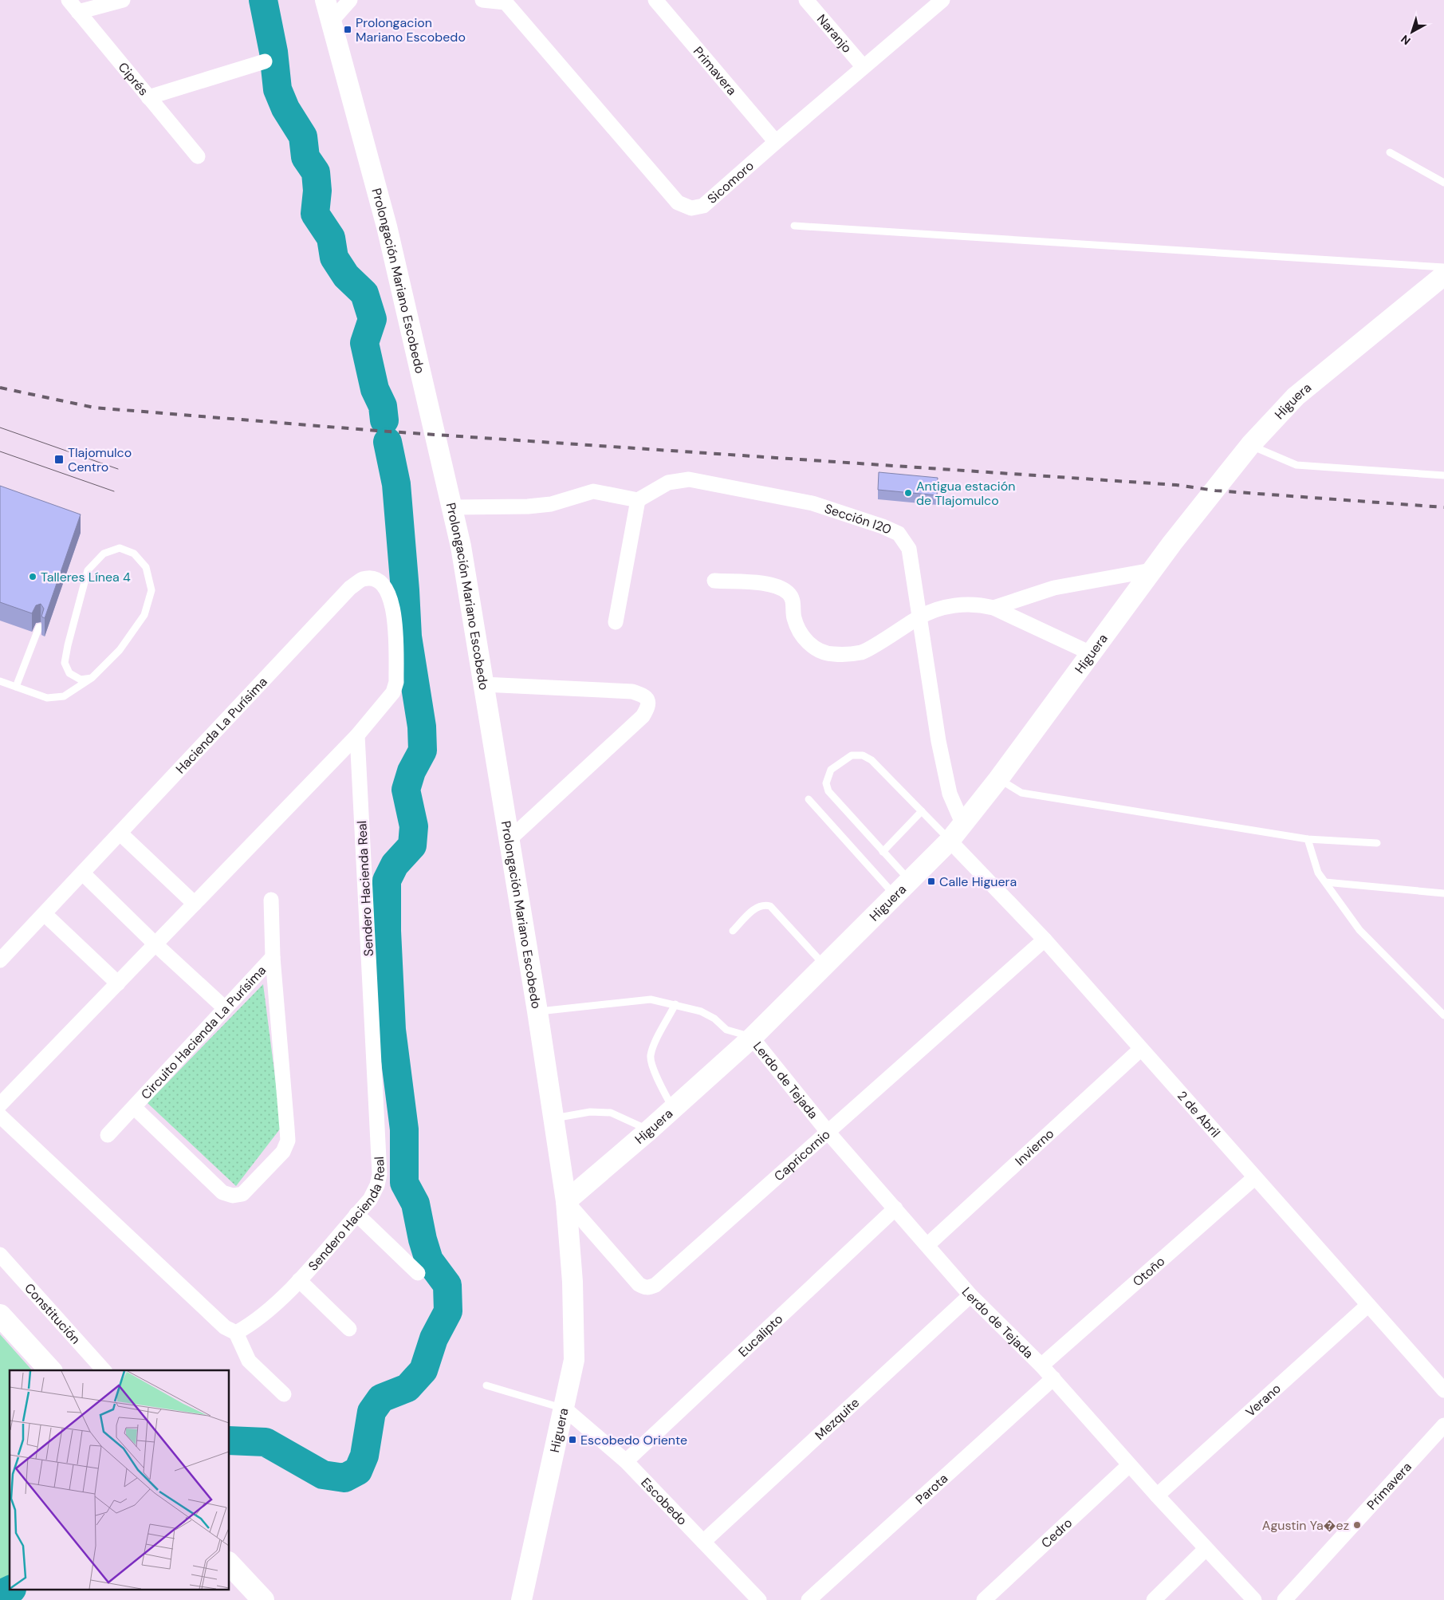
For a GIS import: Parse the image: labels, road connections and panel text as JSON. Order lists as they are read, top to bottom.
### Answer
{
  "streets": {
    "main road": ["Prolongación Mariano Escobedo", "Higuera"],
    "street": [
      "Naranjo",
      "Primavera",
      "Ciprés",
      "Sicomoro",
      "Sección I20",
      "Hacienda La Purísima",
      "Sendero Hacienda Real",
      "Circuito Hacienda La Purísima",
      "Lerdo de Tejada",
      "2 de Abril",
      "Invierno",
      "Capricornio",
      "Otoño",
      "Constitución",
      "Eucalipto",
      "Verano",
      "Mezquite",
      "Parota",
      "Escobedo",
      "Cedro"
    ]
  },
  "crossings": [
    ["Naranjo", "Sicomoro"],
    ["Primavera", "Sicomoro"],
    ["Prolongación Mariano Escobedo", "Higuera"],
    ["Prolongación Mariano Escobedo", "Capricornio"],
    ["Higuera", "Sección I20"],
    ["Higuera", "Lerdo de Tejada"],
    ["Higuera", "2 de Abril"],
    ["Higuera", "Capricornio"],
    ["Higuera", "Escobedo"],
    ["Hacienda La Purísima", "Sendero Hacienda Real"],
    ["Lerdo de Tejada", "Invierno"],
    ["Lerdo de Tejada", "Capricornio"],
    ["Lerdo de Tejada", "Otoño"],
    ["Lerdo de Tejada", "Eucalipto"],
    ["Lerdo de Tejada", "Verano"],
    ["Lerdo de Tejada", "Mezquite"],
    ["Lerdo de Tejada", "Parota"],
    ["Lerdo de Tejada", "Cedro"],
    ["2 de Abril", "Invierno"],
    ["2 de Abril", "Capricornio"],
    ["2 de Abril", "Otoño"],
    ["2 de Abril", "Verano"],
    ["Eucalipto", "Escobedo"],
    ["Mezquite", "Escobedo"]
  ],
  "places": {
    "transit": [
      "Prolongacion Mariano Escobedo",
      "Tlajomulco Centro",
      "Calle Higuera",
      "Escobedo Oriente"
    ],
    "other": ["Antigua estación de Tlajomulco", "Talleres Línea 4", "Agustin Ya�ez"]
  },
  "north": "bottom left"
}
